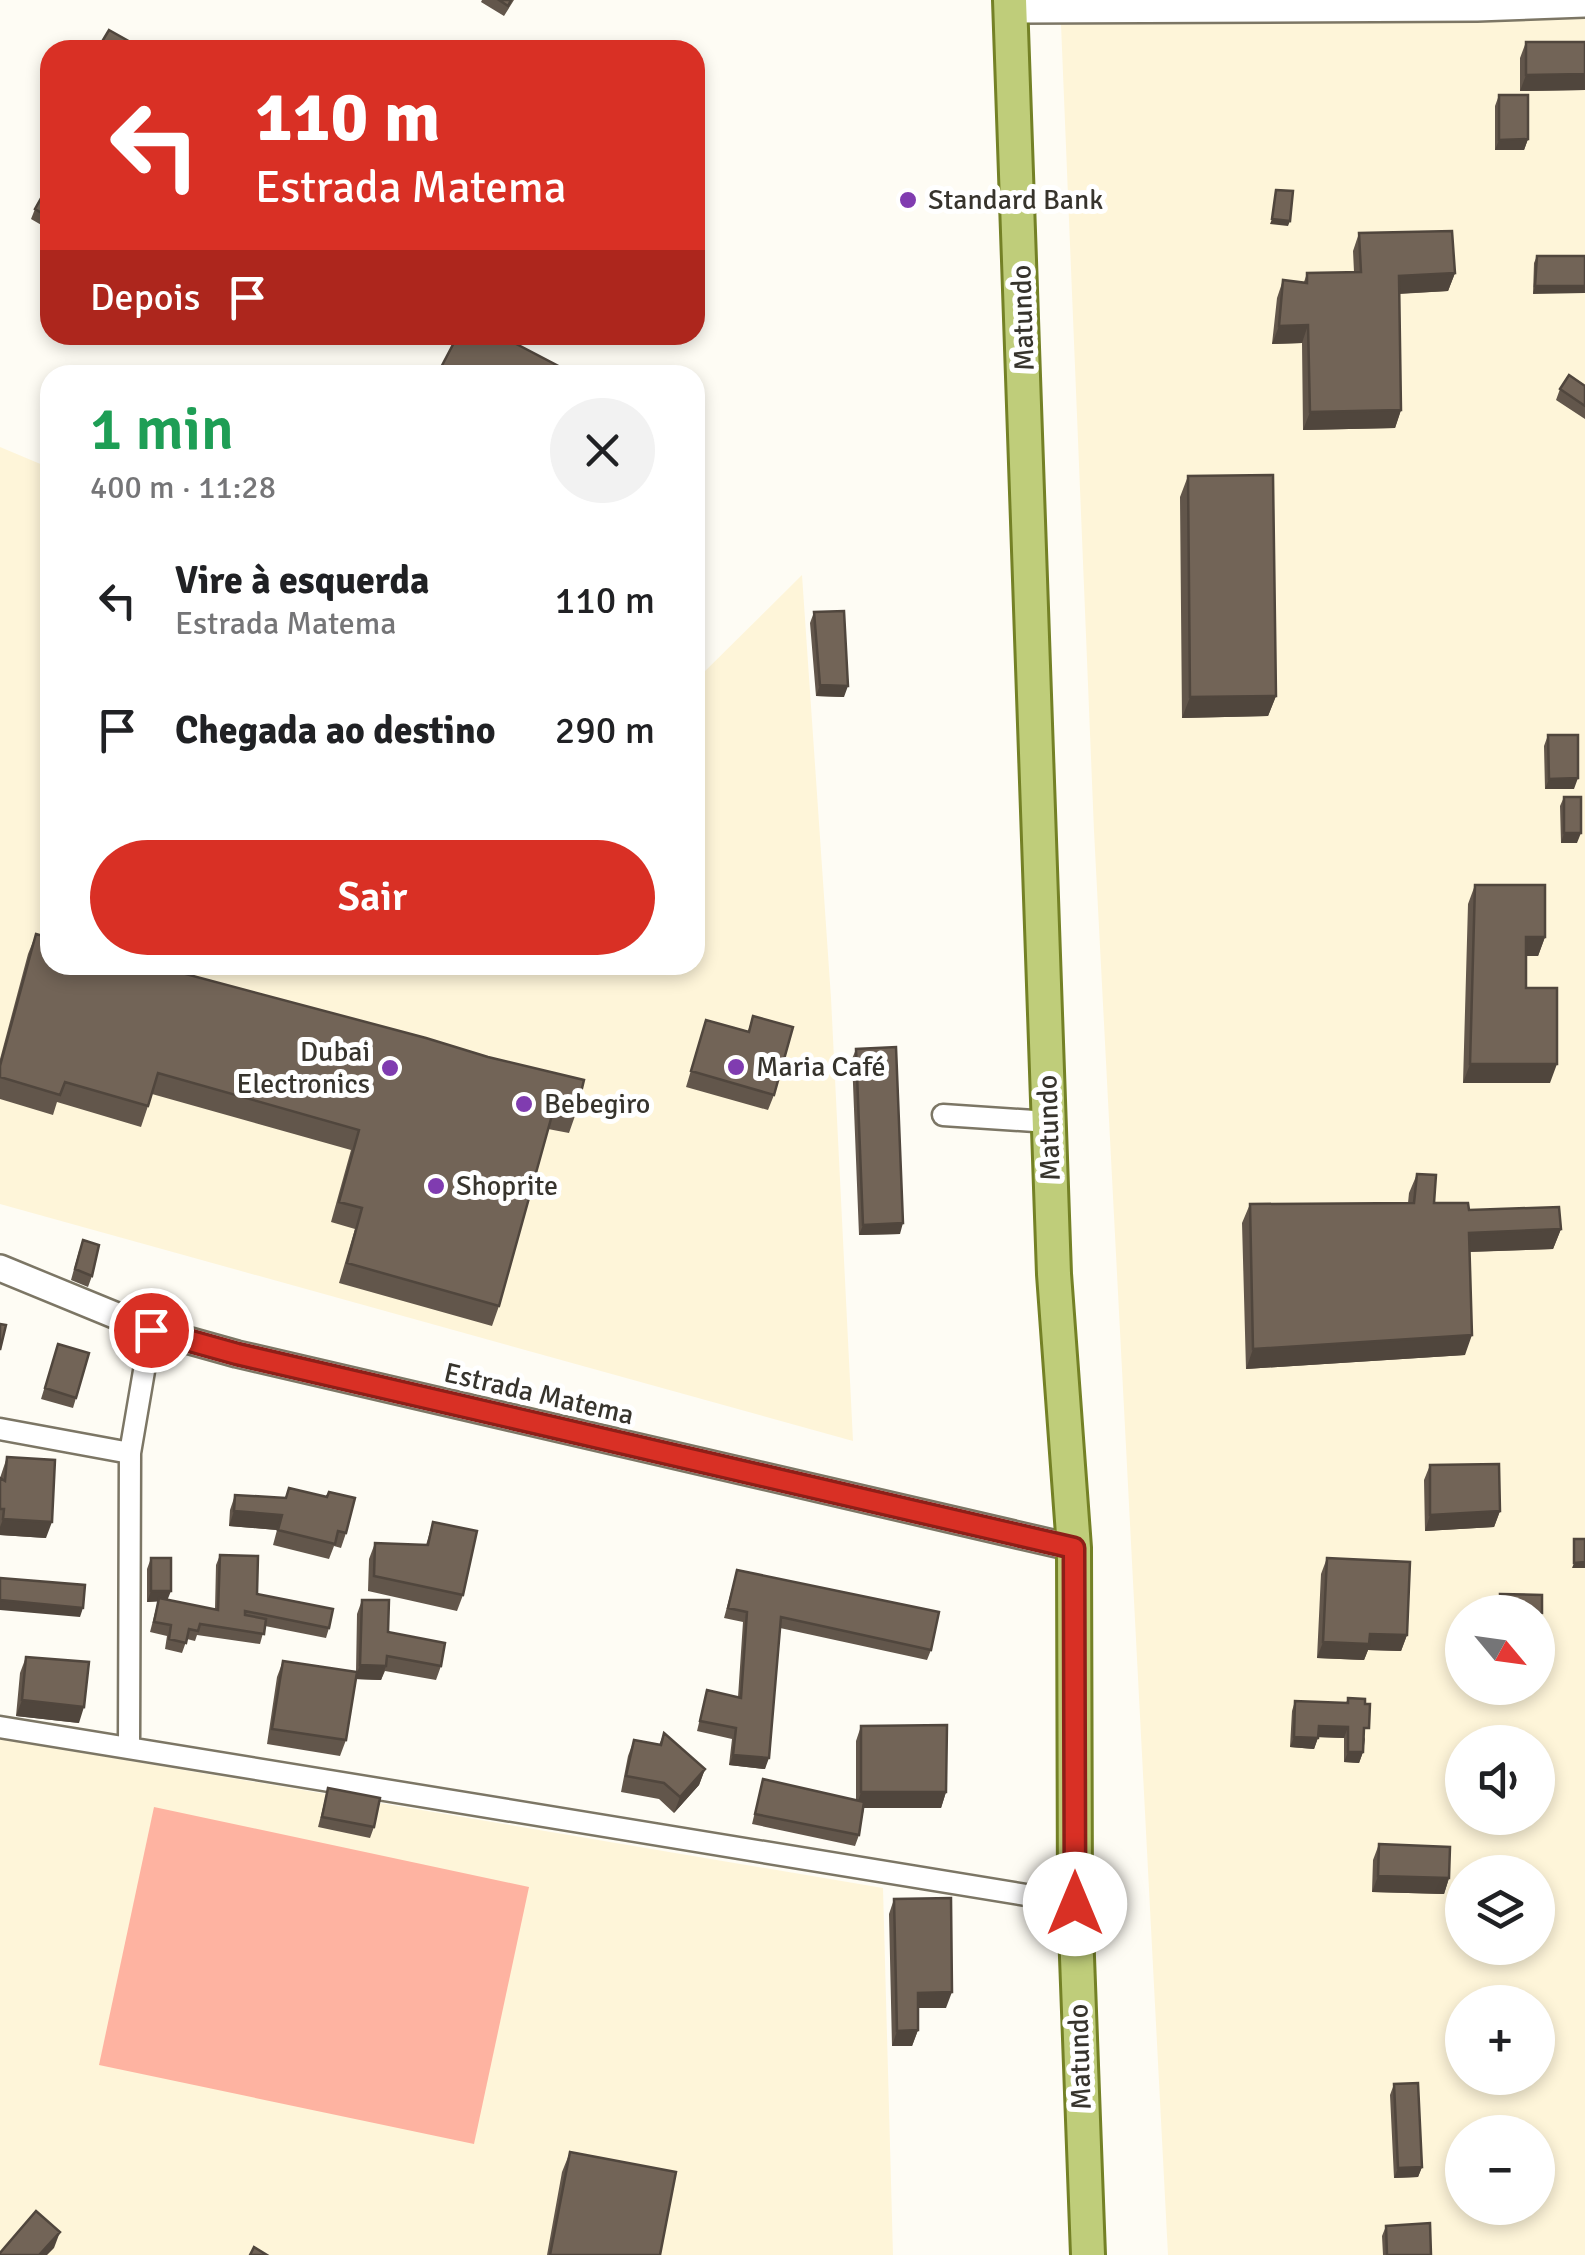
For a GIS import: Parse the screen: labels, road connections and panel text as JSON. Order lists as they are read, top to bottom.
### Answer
{
  "streets": {
    "main road": ["Matundo"],
    "street": ["Estrada Matema"]
  },
  "crossings": [
    ["Matundo", "Estrada Matema"]
  ],
  "places": [
    "Standard Bank",
    "Maria Café",
    "Dubai Electronics",
    "Bebegiro",
    "Shoprite"
  ],
  "north": "bottom right",
  "page": {
    "turn": ["110 m", "Estrada Matema"],
    "then": "Depois",
    "heading": ["1 min", "400 m · 11:28"],
    "list": [
      {
        "name": "Vire à esquerda",
        "note": "Estrada Matema",
        "value": "110 m"
      },
      {
        "name": "Chegada ao destino",
        "value": "290 m"
      }
    ],
    "buttons": "Sair",
    "map_buttons": ["+", "−"]
  }
}
